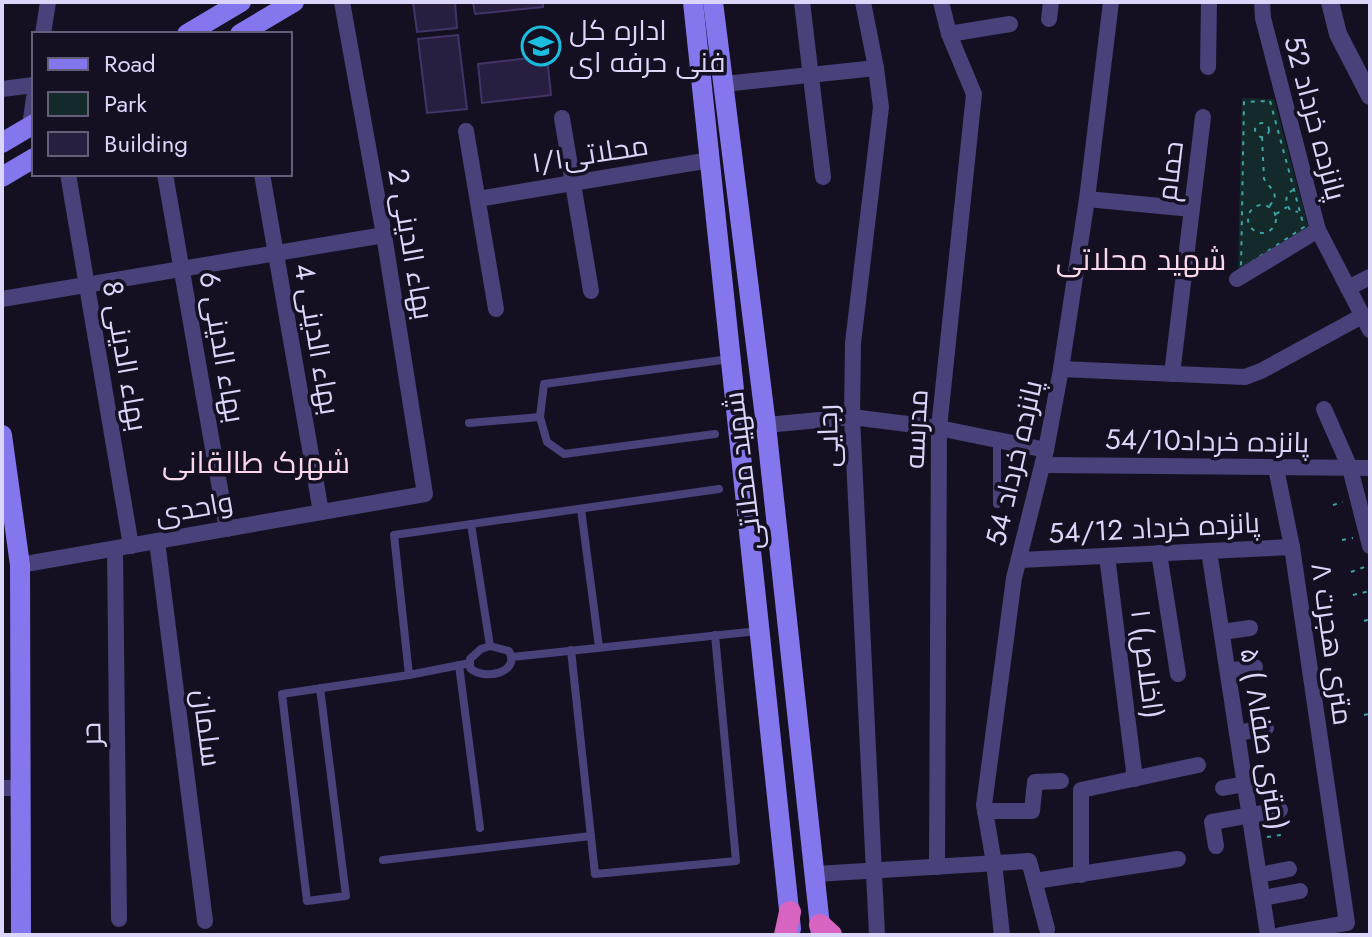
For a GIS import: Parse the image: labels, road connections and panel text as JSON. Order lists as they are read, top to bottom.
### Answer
{
  "streets": {
    "main road": ["شهید محلاتی"],
    "street": [
      "پانزده خرداد 52",
      "محلاتی۱/۱",
      "حمام",
      "بهاء الدینی 2",
      "بهاء الدینی 4",
      "بهاء الدینی 6",
      "بهاء الدینی 8",
      "مدرسه",
      "رجایی",
      "پانزده خرداد54/10",
      "پانزده خرداد 54",
      "واحدی",
      "پانزده خرداد 54/12",
      "۸ متری هجرت",
      "۱ (اخلاص)",
      "سلمان",
      "حر",
      "۵ ( ۸متری صفا)"
    ]
  },
  "crossings": [
    ["محلاتی۱/۱", "شهید محلاتی"],
    ["بهاء الدینی 2", "واحدی"],
    ["بهاء الدینی 4", "واحدی"],
    ["بهاء الدینی 6", "واحدی"],
    ["بهاء الدینی 8", "واحدی"],
    ["بهاء الدینی 8", "حر"],
    ["مدرسه", "پانزده خرداد54/10"],
    ["رجایی", "پانزده خرداد54/10"],
    ["پانزده خرداد54/10", "پانزده خرداد 54"],
    ["پانزده خرداد54/10", "شهید محلاتی"],
    ["پانزده خرداد54/10", "۸ متری هجرت"],
    ["پانزده خرداد 54", "پانزده خرداد 54/12"],
    ["واحدی", "سلمان"],
    ["واحدی", "حر"],
    ["پانزده خرداد 54/12", "۸ متری هجرت"],
    ["پانزده خرداد 54/12", "۱ (اخلاص)"],
    ["پانزده خرداد 54/12", "۵ ( ۸متری صفا)"]
  ],
  "districts": ["شهید محلاتی", "شهرک طالقانی"],
  "places": {
    "school or university": ["اداره کل فنی حرفه ای"]
  },
  "legend": ["Road", "Park", "Building"]
}
